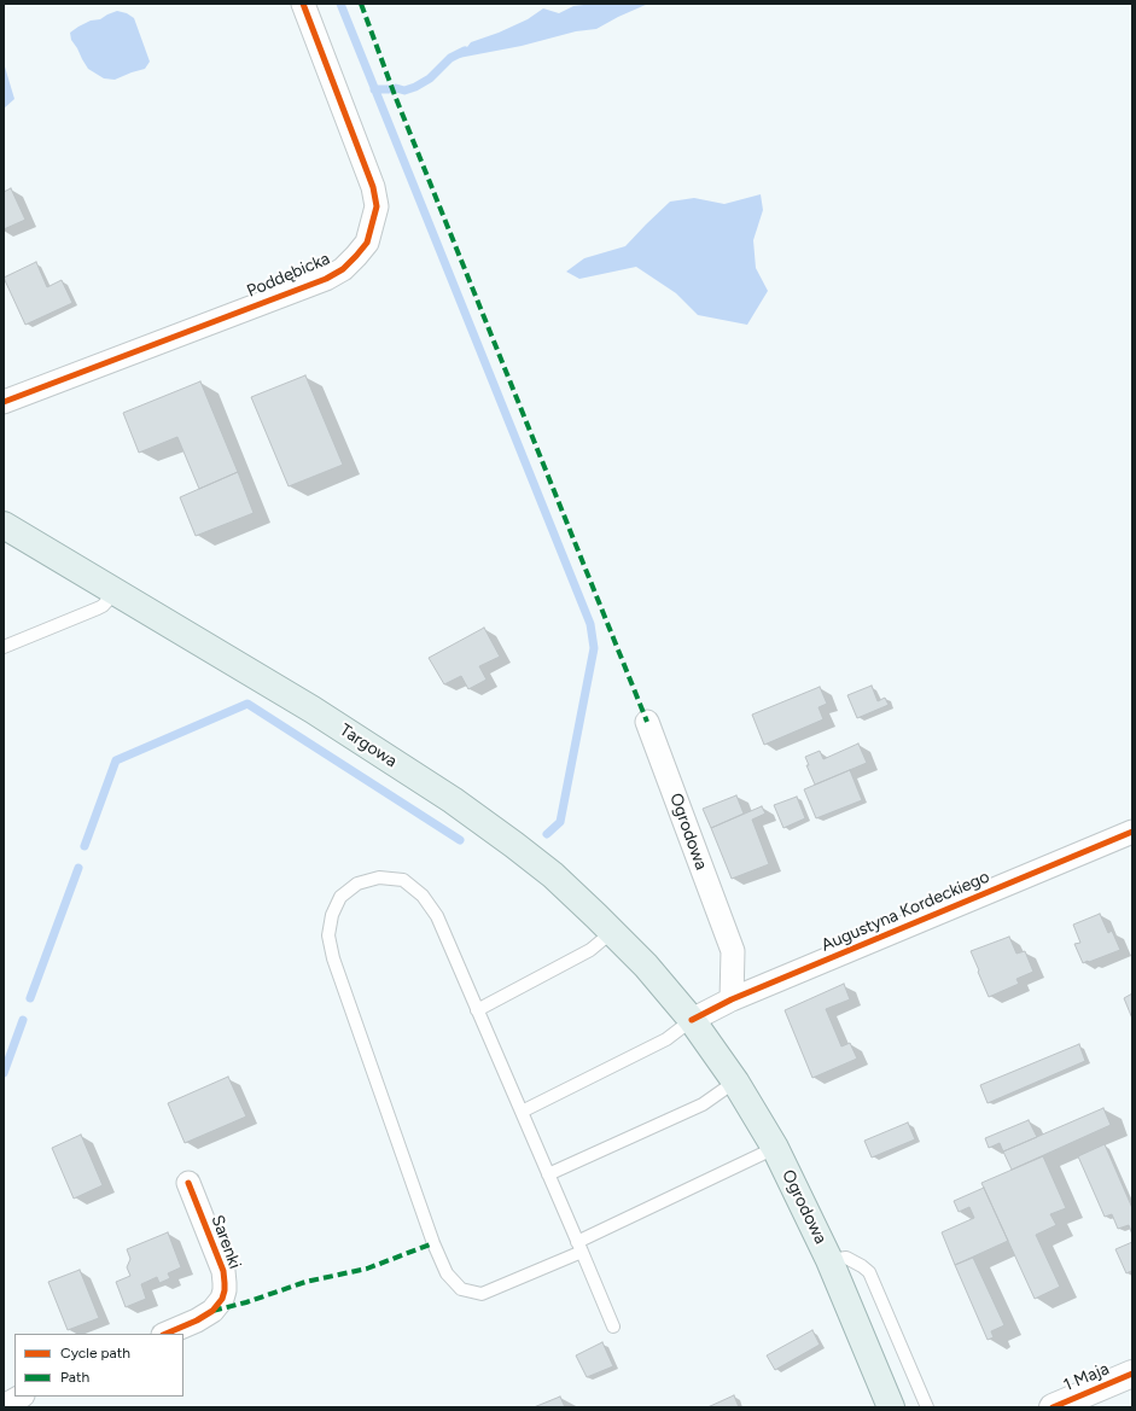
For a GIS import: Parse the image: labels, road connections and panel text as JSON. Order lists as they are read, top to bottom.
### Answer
{
  "streets": {
    "main road": ["Targowa", "Ogrodowa"],
    "street": [
      "Poddębicka",
      "Augustyna Kordeckiego",
      "Sarenki",
      "1 Maja"
    ]
  },
  "crossings": [
    ["Targowa", "Ogrodowa"],
    ["Targowa", "Augustyna Kordeckiego"],
    ["Ogrodowa", "Augustyna Kordeckiego"]
  ],
  "legend": ["Cycle path", "Path"]
}
